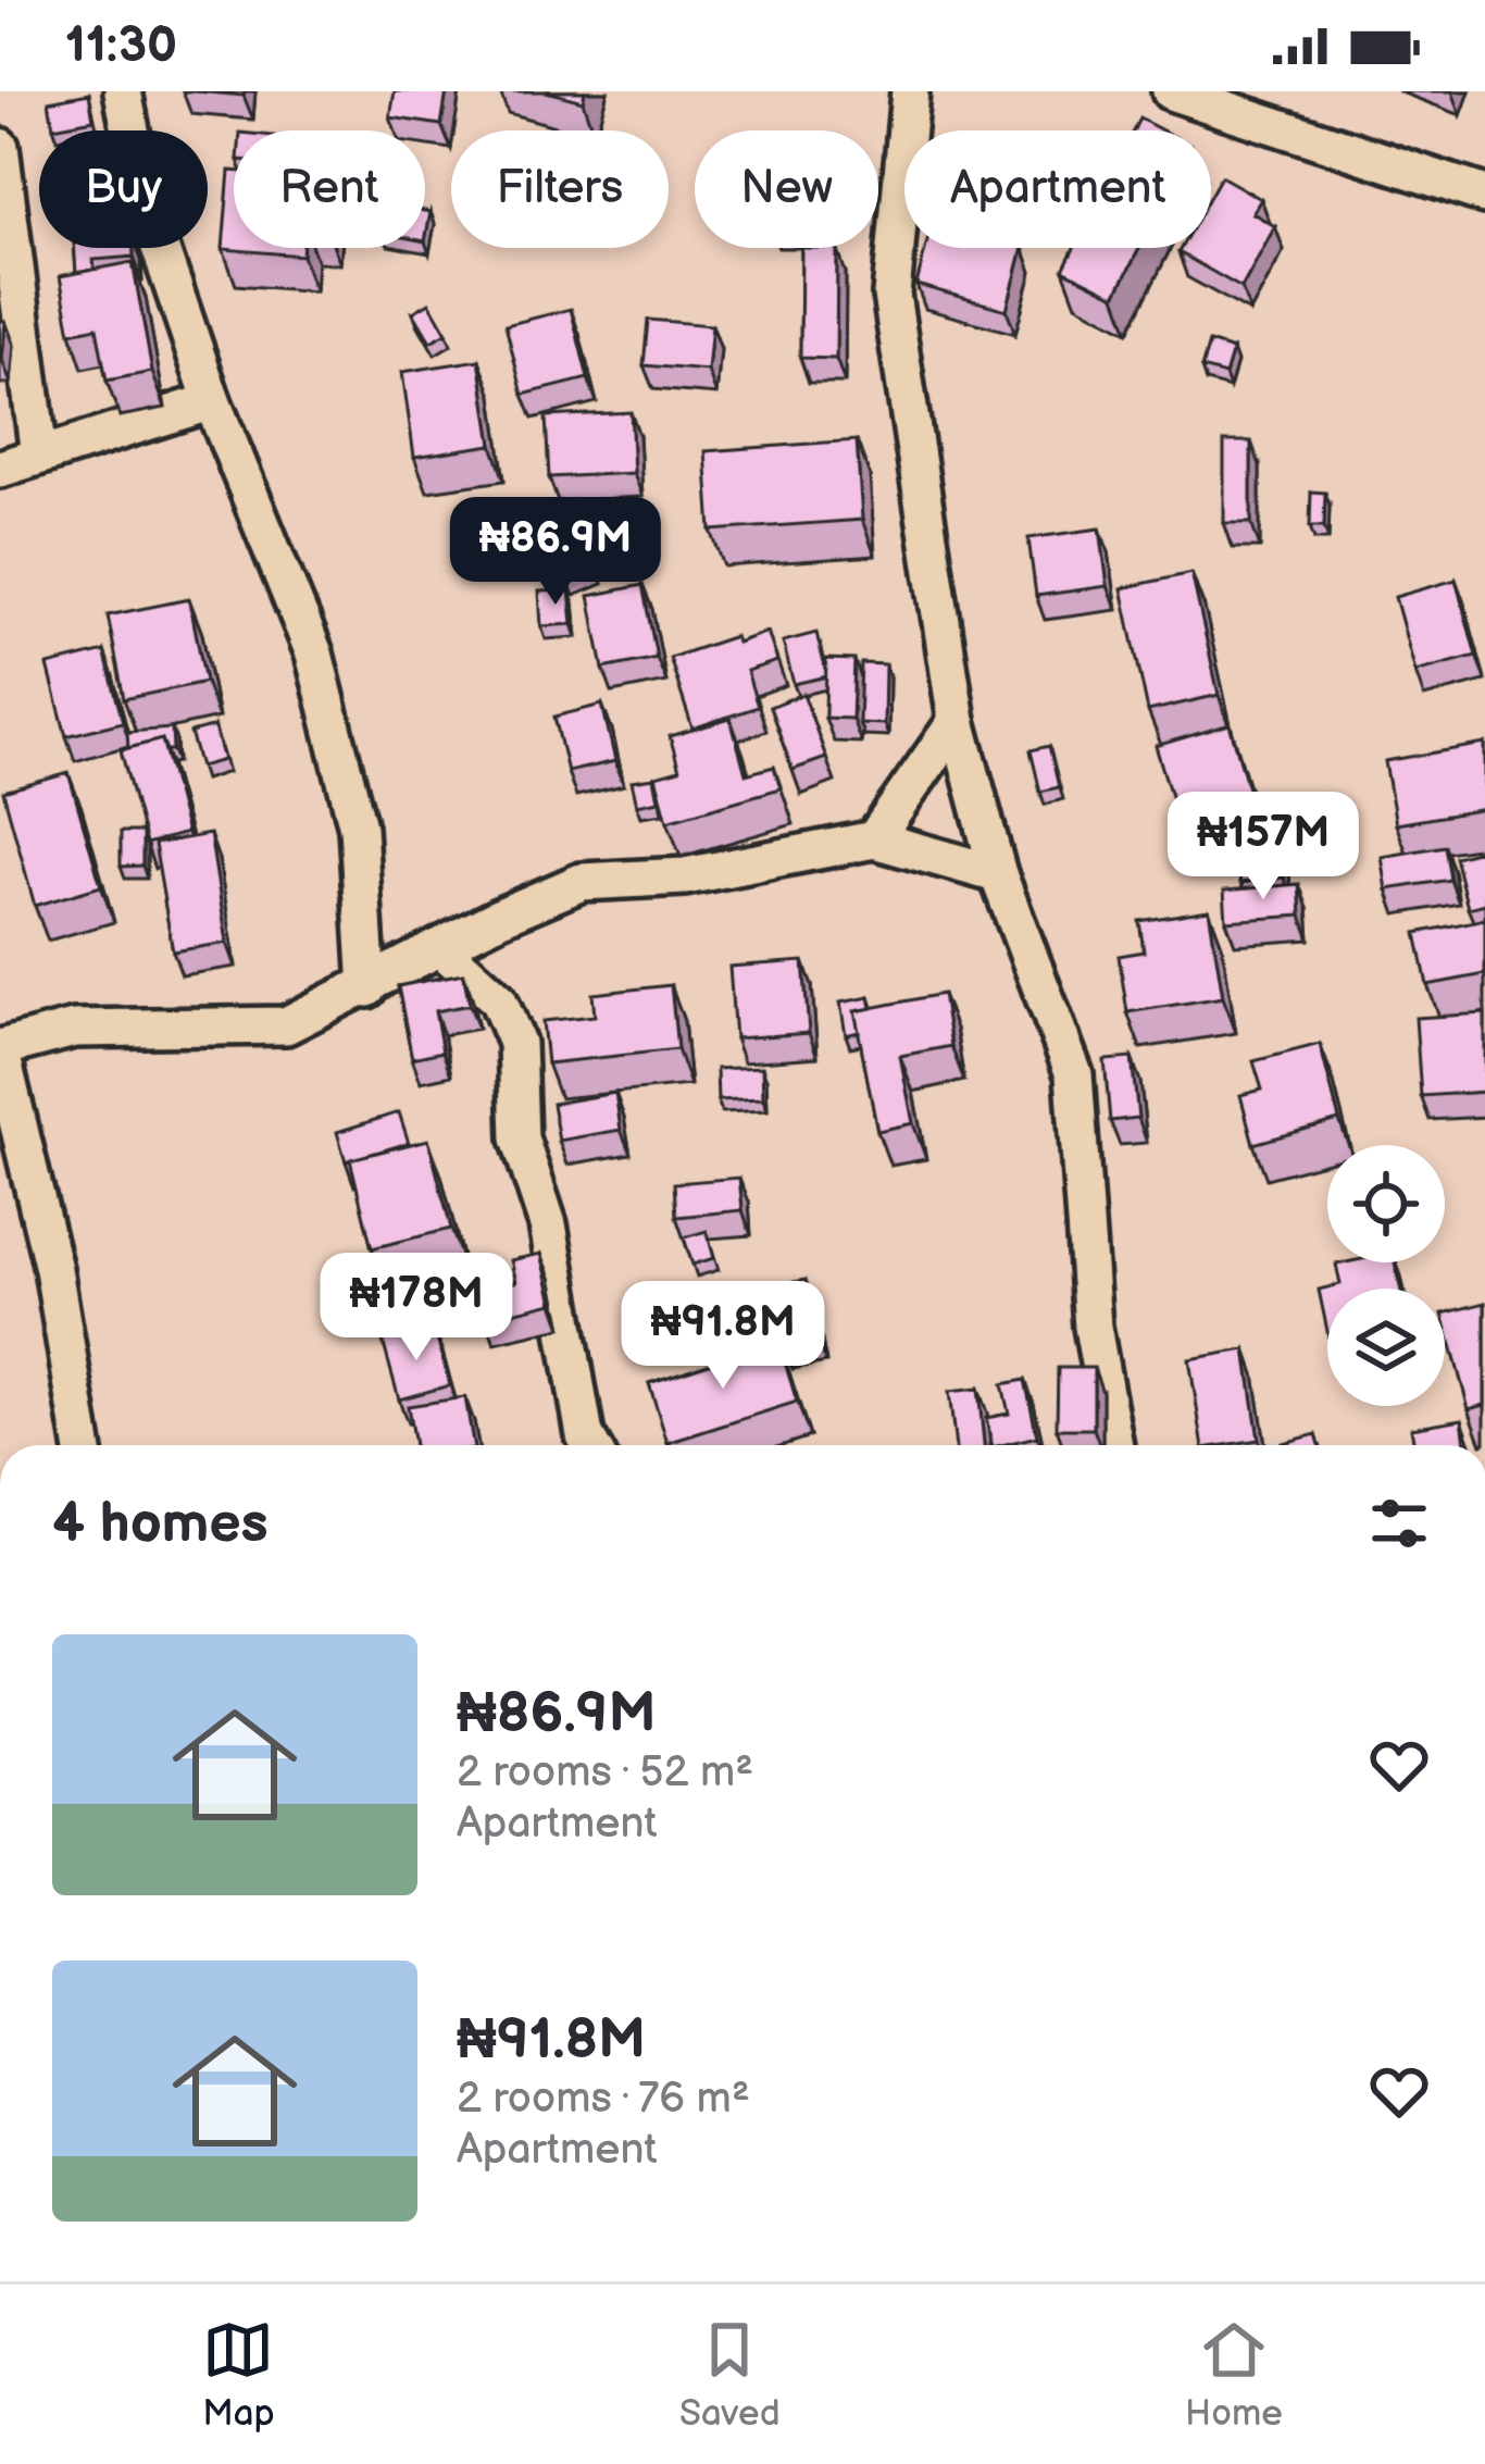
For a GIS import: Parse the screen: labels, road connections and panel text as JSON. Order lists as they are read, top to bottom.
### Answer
{
  "page": {
    "status": "11:30",
    "chip": [
      "Buy",
      "Rent",
      "Filters",
      "New",
      "Apartment"
    ],
    "price": [
      "₦86.9M",
      "₦157M",
      "₦178M",
      "₦91.8M"
    ],
    "heading": "4 homes",
    "list": [
      {
        "name": "₦86.9M",
        "note": "2 rooms · 52 m² · Apartment"
      },
      {
        "name": "₦91.8M",
        "note": "2 rooms · 76 m² · Apartment"
      }
    ],
    "tabs": ["Map", "Saved", "Home"]
  }
}
